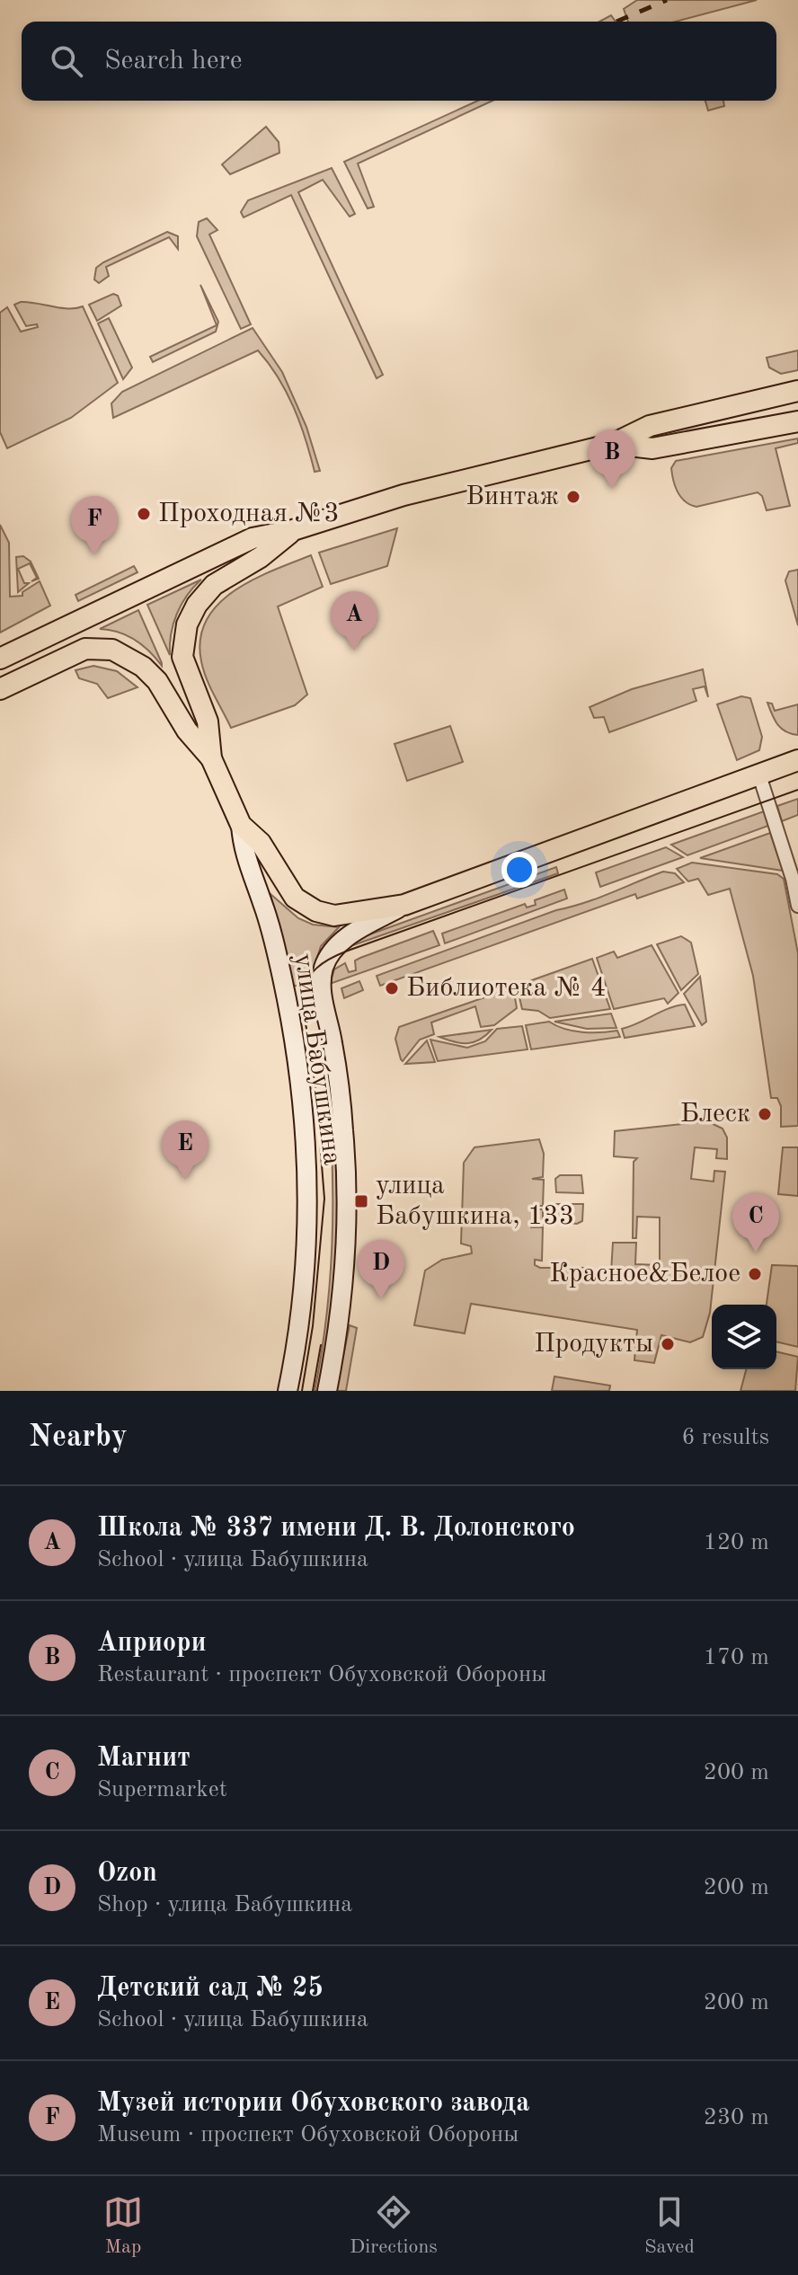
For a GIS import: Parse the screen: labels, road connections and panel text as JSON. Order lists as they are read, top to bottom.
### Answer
{
  "streets": {
    "main road": ["улица Бабушкина"]
  },
  "places": {
    "other": [
      "Винтаж",
      "Проходная №3",
      "Библиотека № 4",
      "Блеск",
      "Красное&Белое",
      "Продукты"
    ],
    "transit": ["улица Бабушкина, 133"]
  },
  "page": {
    "search": "Search here",
    "pins": [
      "B",
      "F",
      "A",
      "E",
      "C",
      "D"
    ],
    "heading": ["Nearby", "6 results"],
    "list": [
      {
        "mark": "A",
        "name": "Школа № 337 имени Д. В. Долонского",
        "note": "School · улица Бабушкина",
        "value": "120 m"
      },
      {
        "mark": "B",
        "name": "Априори",
        "note": "Restaurant · проспект Обуховской Обороны",
        "value": "170 m"
      },
      {
        "mark": "C",
        "name": "Магнит",
        "note": "Supermarket",
        "value": "200 m"
      },
      {
        "mark": "D",
        "name": "Ozon",
        "note": "Shop · улица Бабушкина",
        "value": "200 m"
      },
      {
        "mark": "E",
        "name": "Детский сад № 25",
        "note": "School · улица Бабушкина",
        "value": "200 m"
      },
      {
        "mark": "F",
        "name": "Музей истории Обуховского завода",
        "note": "Museum · проспект Обуховской Обороны",
        "value": "230 m"
      }
    ],
    "nav": ["Map", "Directions", "Saved"]
  }
}
